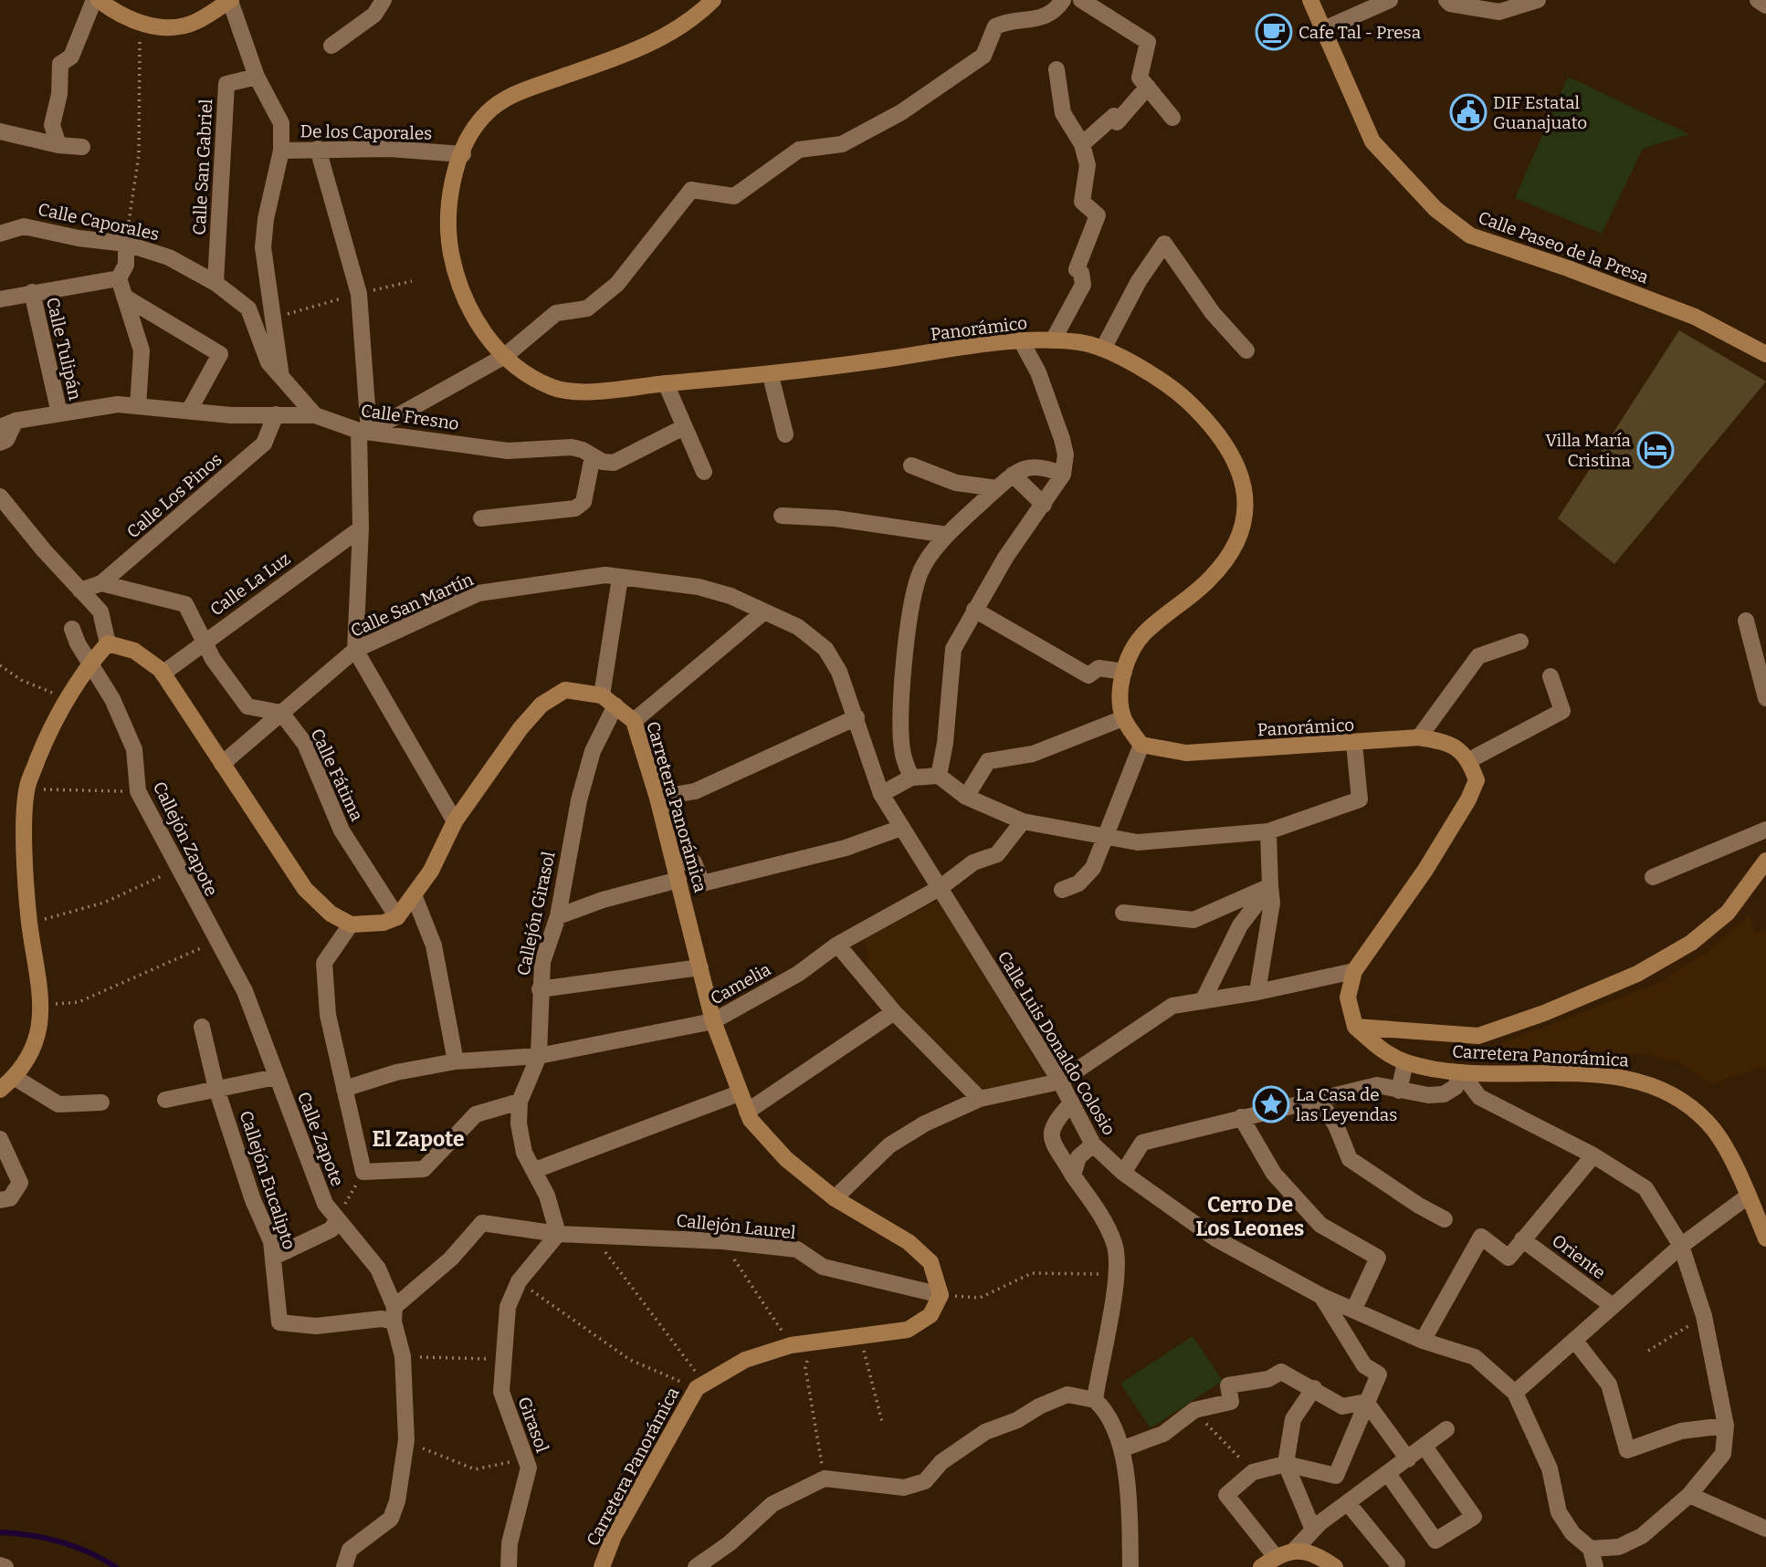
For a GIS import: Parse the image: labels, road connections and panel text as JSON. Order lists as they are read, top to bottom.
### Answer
{
  "streets": {
    "street": [
      "De los Caporales",
      "Calle San Gabriel",
      "Calle Caporales",
      "Calle Paseo de la Presa",
      "Panorámico",
      "Calle Tulipán",
      "Calle Fresno",
      "Calle Los Pinos",
      "Calle La Luz",
      "Calle San Martín",
      "Calle Fátima",
      "Carretera Panorámica",
      "Callejón Zapote",
      "Callejón Girasol",
      "Camelia",
      "Calle Luis Donaldo Colosio",
      "Calle Zapote",
      "Callejón Eucalipto",
      "Callejón Laurel",
      "Oriente",
      "Girasol"
    ]
  },
  "crossings": [
    ["De los Caporales", "Calle Caporales"],
    ["De los Caporales", "Panorámico"],
    ["Calle San Gabriel", "Calle Caporales"],
    ["Calle Tulipán", "Calle Fresno"],
    ["Calle Fresno", "Calle Los Pinos"],
    ["Calle San Martín", "Calle Fátima"],
    ["Calle San Martín", "Calle Luis Donaldo Colosio"],
    ["Carretera Panorámica", "Callejón Girasol"],
    ["Carretera Panorámica", "Camelia"],
    ["Carretera Panorámica", "Callejón Laurel"],
    ["Callejón Zapote", "Calle Zapote"],
    ["Callejón Girasol", "Camelia"],
    ["Callejón Girasol", "Callejón Laurel"],
    ["Callejón Girasol", "Girasol"],
    ["Camelia", "Calle Luis Donaldo Colosio"],
    ["Calle Zapote", "Callejón Eucalipto"],
    ["Callejón Laurel", "Girasol"]
  ],
  "districts": ["El Zapote", "Cerro De Los Leones"],
  "places": {
    "cafe": ["Cafe Tal - Presa"],
    "public building": ["DIF Estatal Guanajuato"],
    "hotel": ["Villa María Cristina"],
    "place": ["La Casa de las Leyendas"]
  }
}
